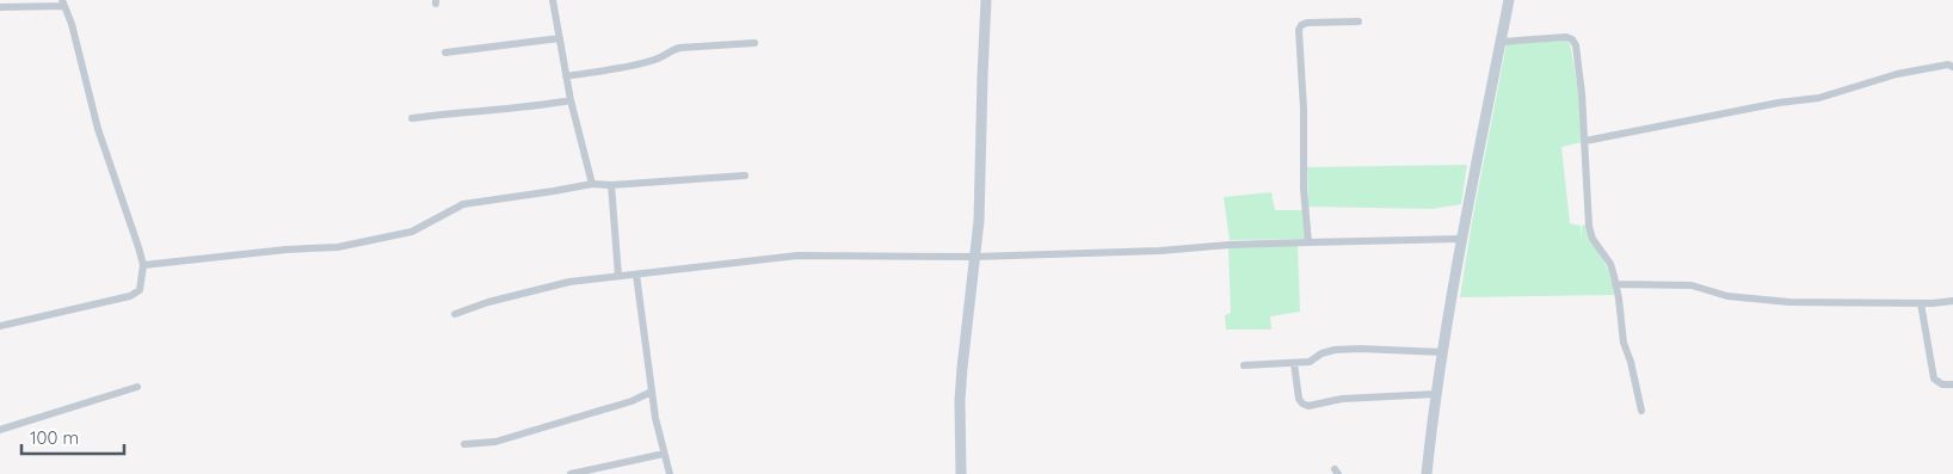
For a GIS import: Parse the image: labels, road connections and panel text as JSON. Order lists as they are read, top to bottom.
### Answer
{
  "scale_bar": "100 m"
}
